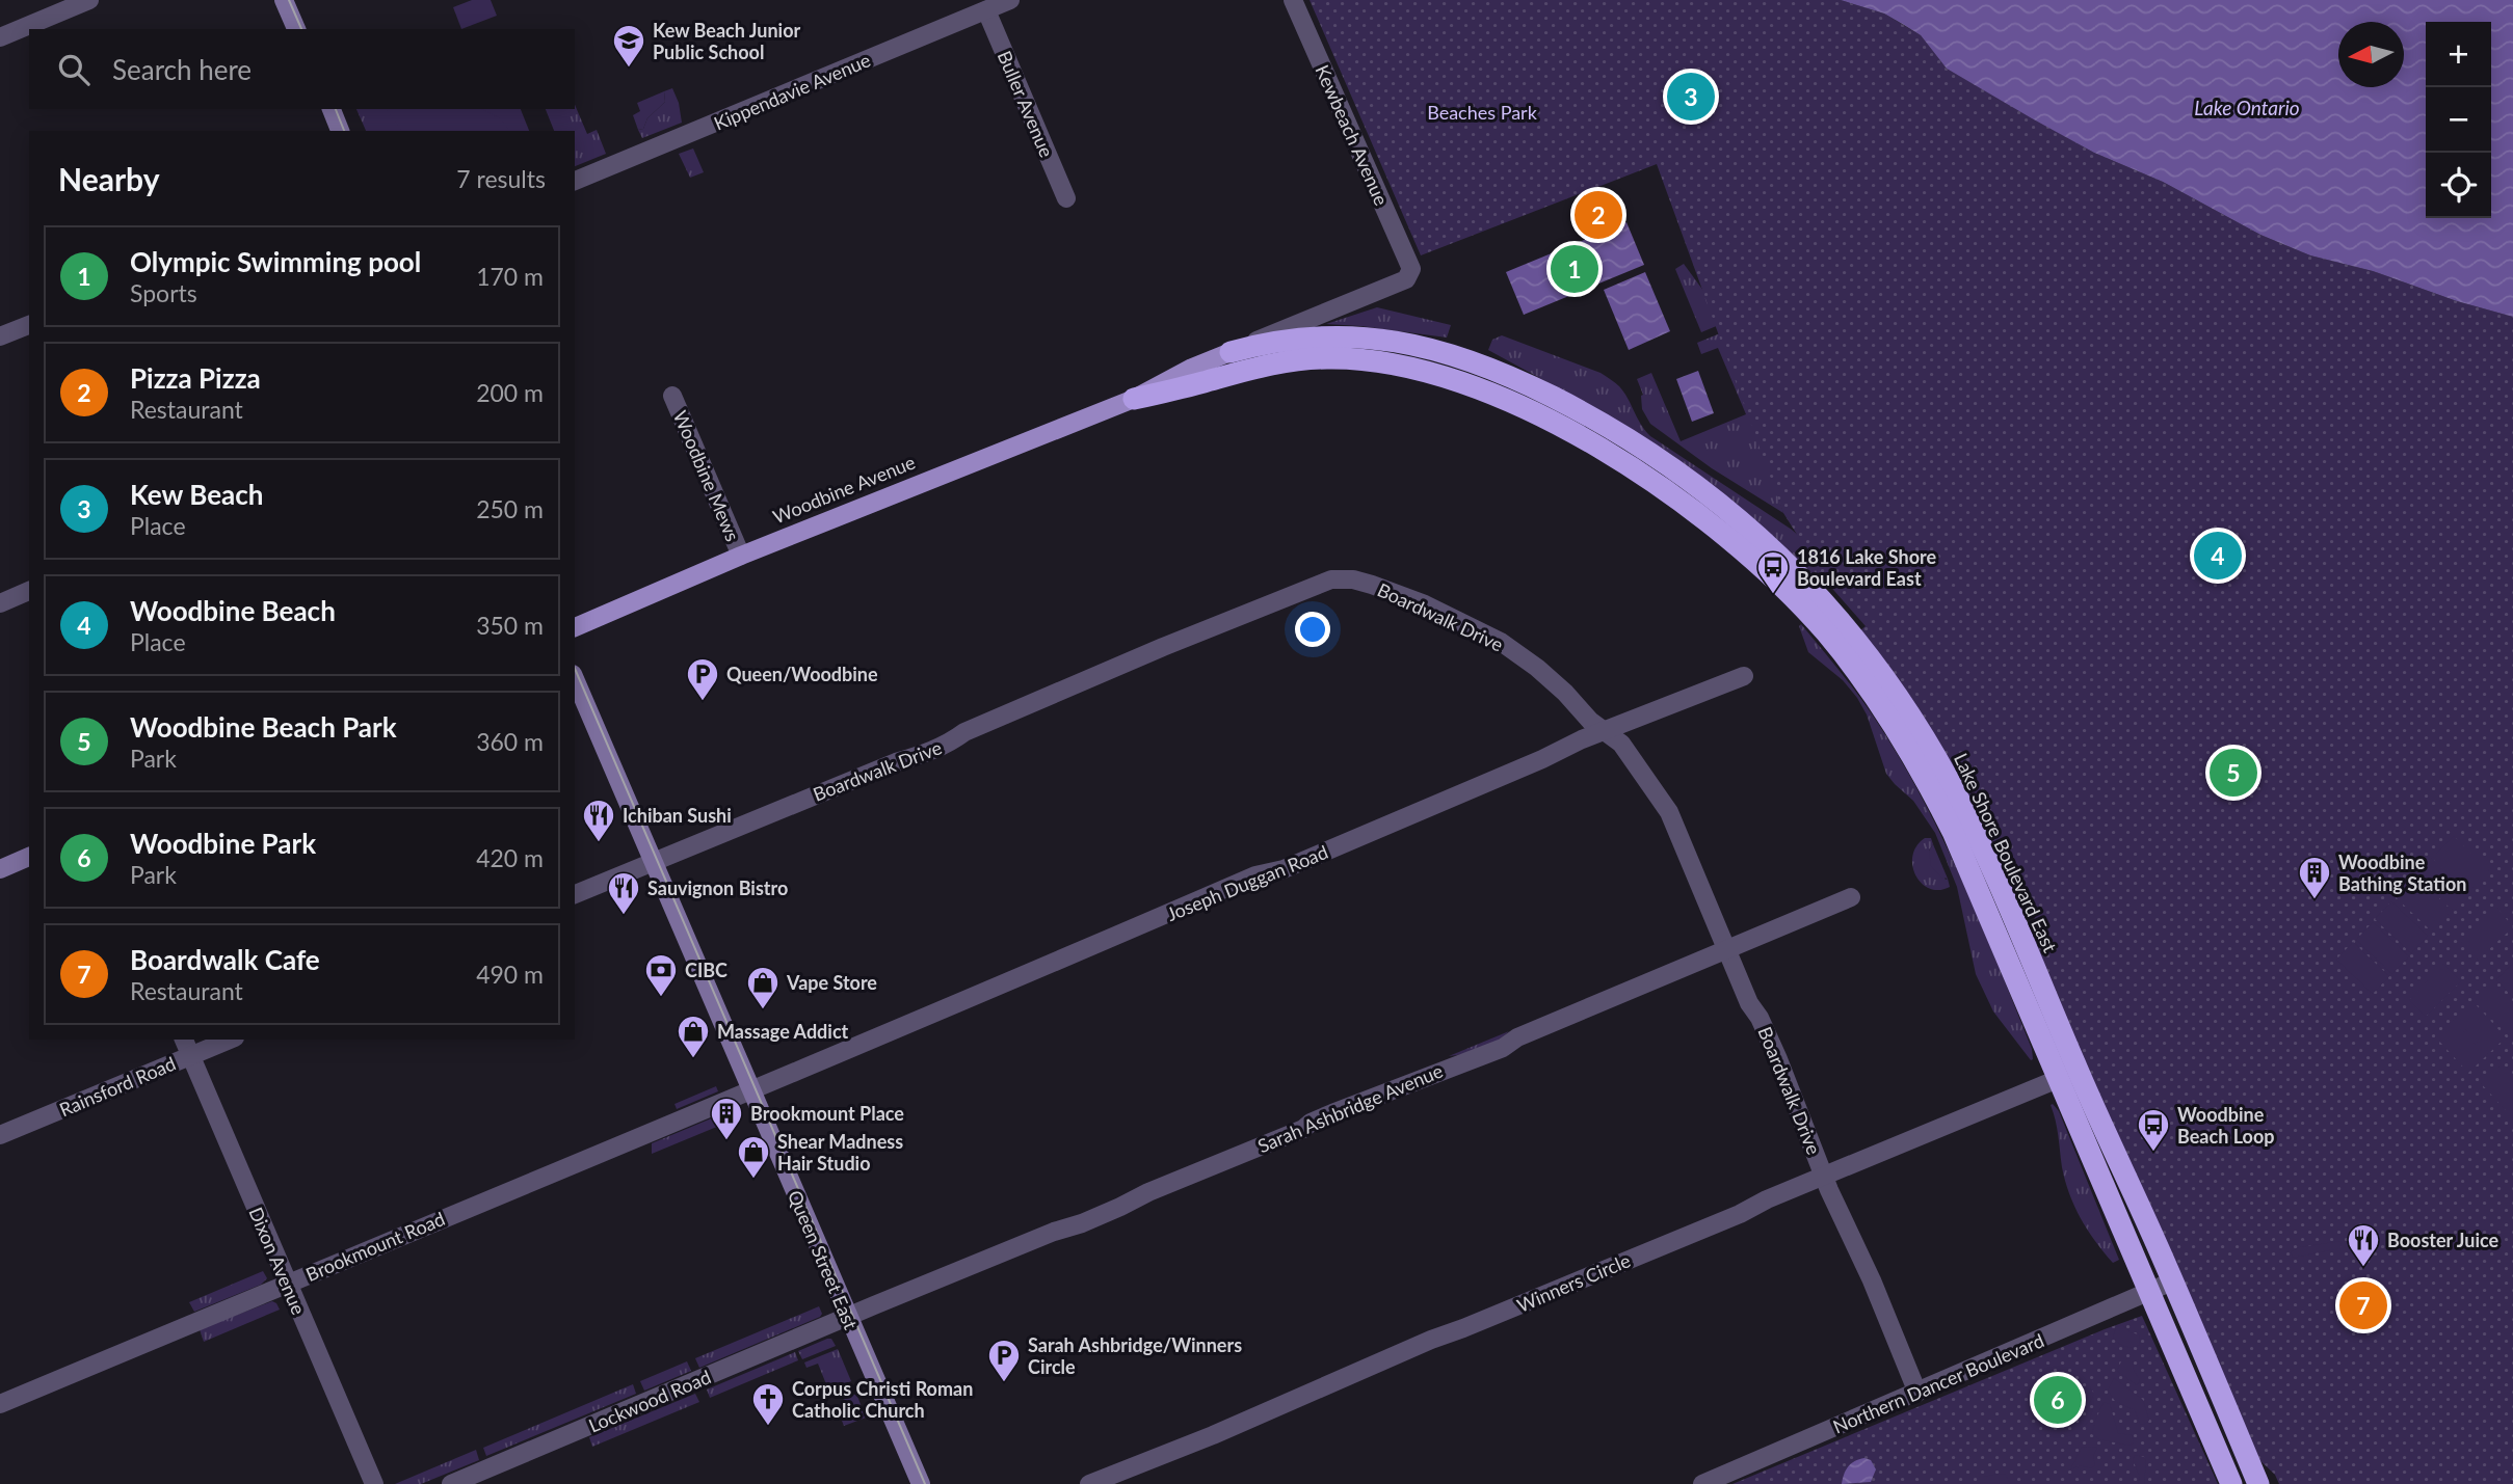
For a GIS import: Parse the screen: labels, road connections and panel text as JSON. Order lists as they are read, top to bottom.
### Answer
{
  "streets": {
    "highway": ["Woodbine Avenue", "Lake Shore Boulevard East"],
    "main road": ["Queen Street East"],
    "street": [
      "Kippendavie Avenue",
      "Buller Avenue",
      "Kewbeach Avenue",
      "Woodbine Mews",
      "Boardwalk Drive",
      "Joseph Duggan Road",
      "Rainsford Road",
      "Sarah Ashbridge Avenue",
      "Brookmount Road",
      "Dixon Avenue",
      "Winners Circle",
      "Northern Dancer Boulevard",
      "Lockwood Road"
    ]
  },
  "crossings": [
    ["Kippendavie Avenue", "Buller Avenue"],
    ["Kewbeach Avenue", "Woodbine Avenue"],
    ["Woodbine Mews", "Woodbine Avenue"],
    ["Woodbine Avenue", "Lake Shore Boulevard East"],
    ["Woodbine Avenue", "Winners Circle"],
    ["Boardwalk Drive", "Joseph Duggan Road"],
    ["Boardwalk Drive", "Sarah Ashbridge Avenue"],
    ["Boardwalk Drive", "Queen Street East"],
    ["Boardwalk Drive", "Winners Circle"],
    ["Boardwalk Drive", "Northern Dancer Boulevard"],
    ["Lake Shore Boulevard East", "Northern Dancer Boulevard"],
    ["Joseph Duggan Road", "Brookmount Road"],
    ["Joseph Duggan Road", "Queen Street East"],
    ["Rainsford Road", "Dixon Avenue"],
    ["Sarah Ashbridge Avenue", "Queen Street East"],
    ["Sarah Ashbridge Avenue", "Lockwood Road"],
    ["Brookmount Road", "Queen Street East"],
    ["Brookmount Road", "Dixon Avenue"],
    ["Queen Street East", "Lockwood Road"]
  ],
  "water": ["Lake Ontario"],
  "parks": ["Beaches Park"],
  "places": {
    "school or university": ["Kew Beach Junior Public School"],
    "bus stop": ["1816 Lake Shore Boulevard East", "Woodbine Beach Loop"],
    "parking": ["Queen/Woodbine", "Sarah Ashbridge/Winners Circle"],
    "restaurant": ["Ichiban Sushi", "Sauvignon Bistro", "Booster Juice"],
    "building": ["Woodbine Bathing Station", "Brookmount Place"],
    "bank": ["CIBC"],
    "shop": ["Vape Store", "Massage Addict", "Shear Madness Hair Studio"],
    "church": ["Corpus Christi Roman Catholic Church"]
  },
  "north": "left",
  "page": {
    "map_buttons": ["+", "−"],
    "search": "Search here",
    "pins": [
      "3",
      "2",
      "1",
      "4",
      "5",
      "7",
      "6"
    ],
    "heading": ["Nearby", "7 results"],
    "list": [
      {
        "mark": "1",
        "name": "Olympic Swimming pool",
        "note": "Sports",
        "value": "170 m"
      },
      {
        "mark": "2",
        "name": "Pizza Pizza",
        "note": "Restaurant",
        "value": "200 m"
      },
      {
        "mark": "3",
        "name": "Kew Beach",
        "note": "Place",
        "value": "250 m"
      },
      {
        "mark": "4",
        "name": "Woodbine Beach",
        "note": "Place",
        "value": "350 m"
      },
      {
        "mark": "5",
        "name": "Woodbine Beach Park",
        "note": "Park",
        "value": "360 m"
      },
      {
        "mark": "6",
        "name": "Woodbine Park",
        "note": "Park",
        "value": "420 m"
      },
      {
        "mark": "7",
        "name": "Boardwalk Cafe",
        "note": "Restaurant",
        "value": "490 m"
      }
    ]
  }
}
